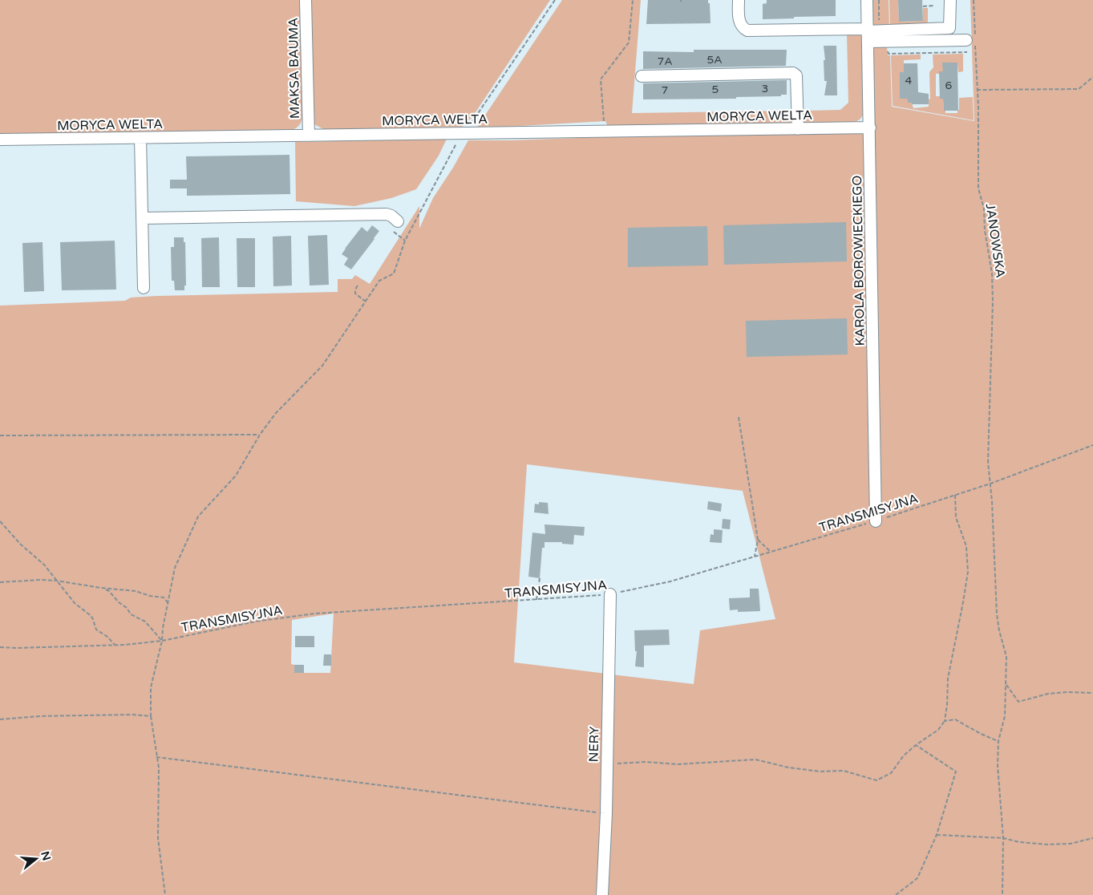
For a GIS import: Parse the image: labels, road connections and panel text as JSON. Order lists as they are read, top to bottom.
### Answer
{
  "streets": {
    "street": [
      "MAKSA BAUMA",
      "MORYCA WELTA",
      "KAROLA BOROWIECKIEGO",
      "NERY"
    ],
    "path": ["JANOWSKA", "TRANSMISYJNA"]
  },
  "crossings": [
    ["MAKSA BAUMA", "MORYCA WELTA"],
    ["MORYCA WELTA", "KAROLA BOROWIECKIEGO"],
    ["JANOWSKA", "TRANSMISYJNA"],
    ["KAROLA BOROWIECKIEGO", "TRANSMISYJNA"],
    ["TRANSMISYJNA", "NERY"]
  ],
  "house_numbers": [
    "5A",
    "7A",
    "4",
    "6",
    "3",
    "5",
    "7"
  ],
  "north": "right"
}
